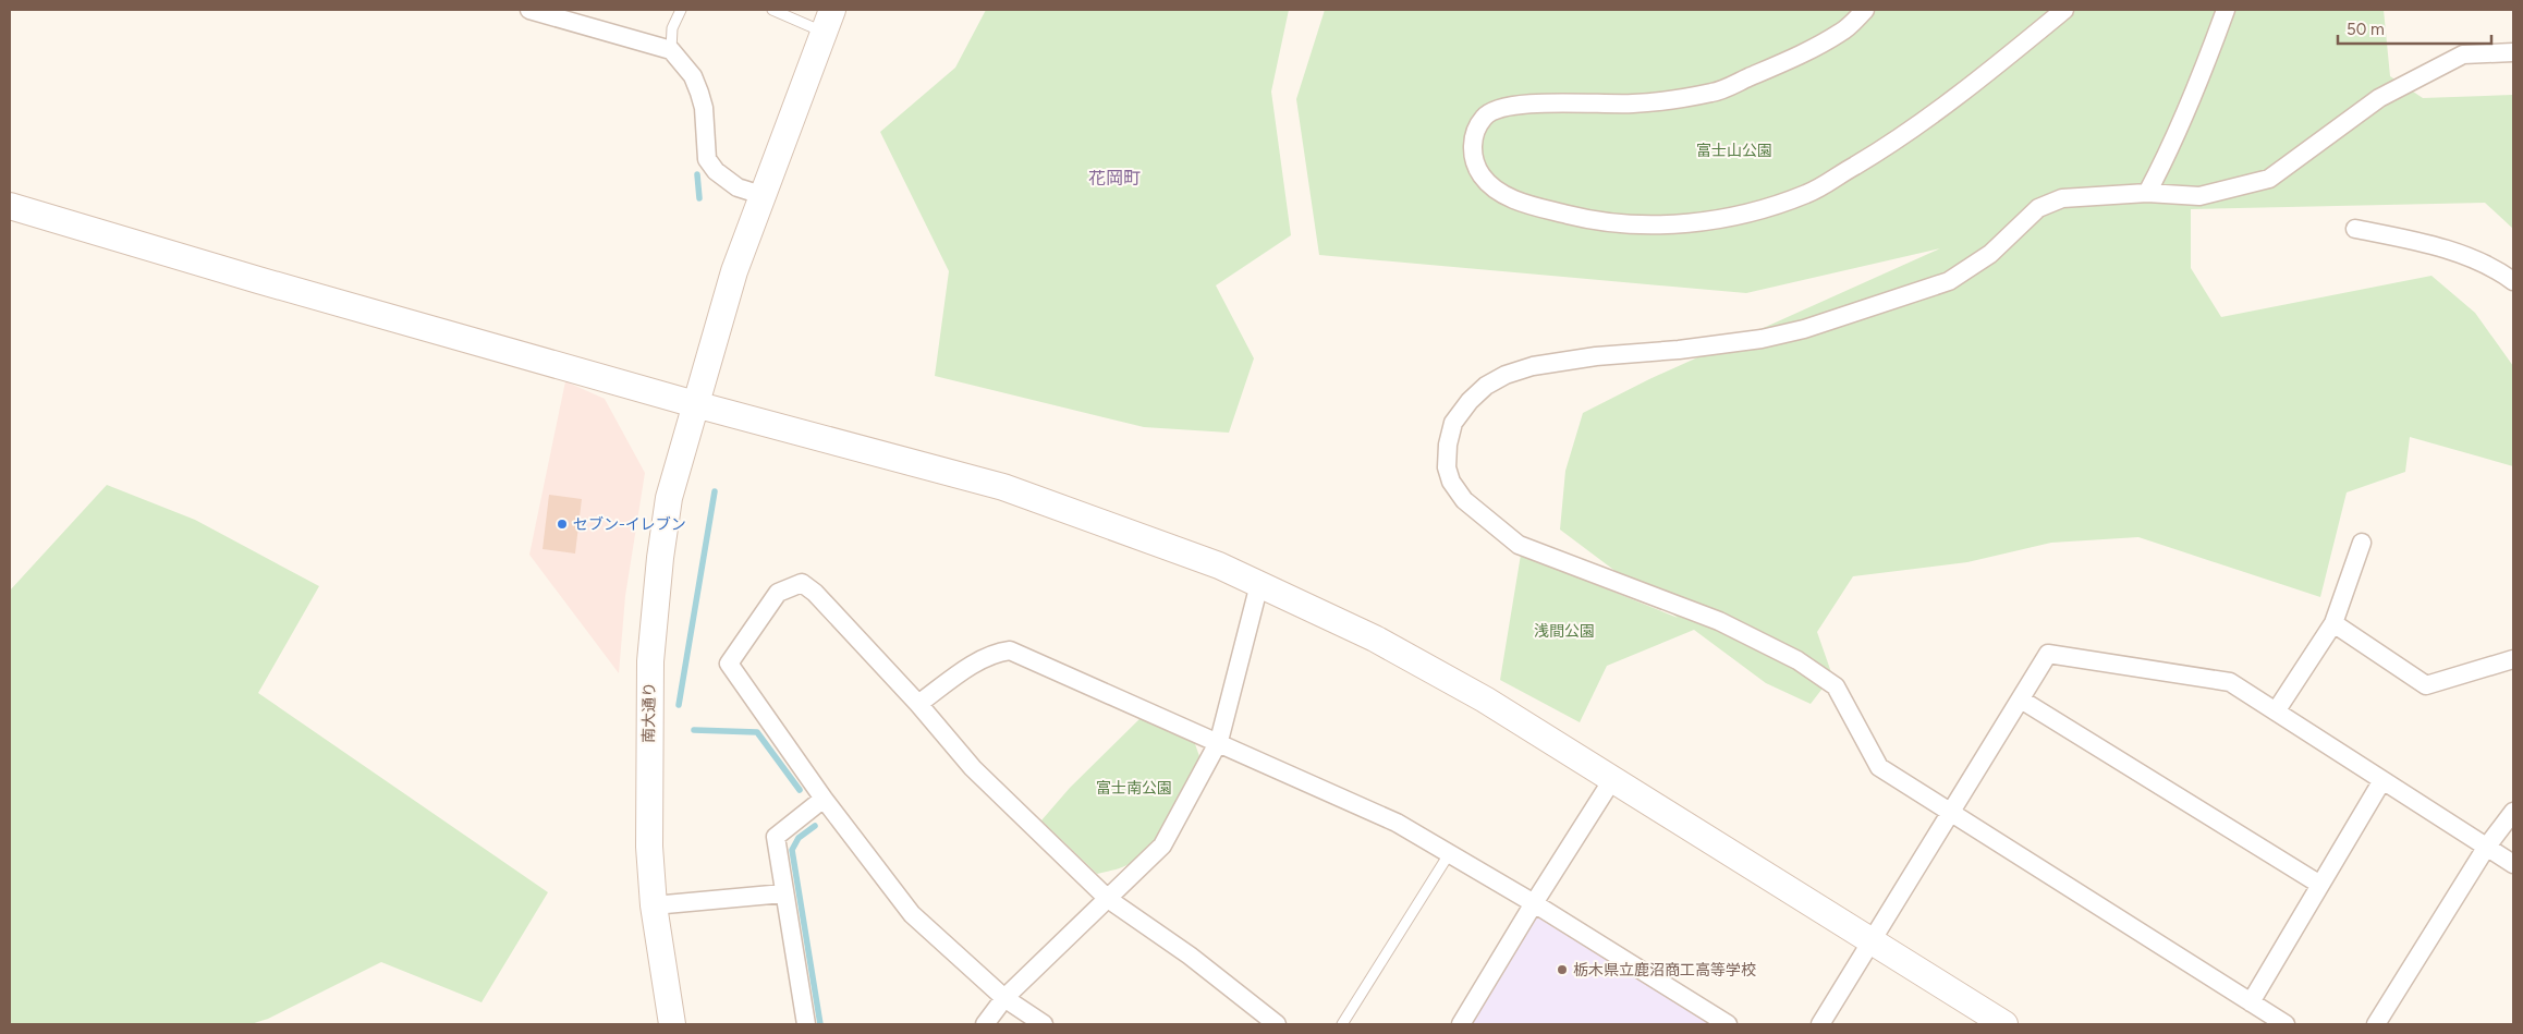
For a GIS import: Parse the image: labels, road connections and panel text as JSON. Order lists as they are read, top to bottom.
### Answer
{
  "streets": {
    "street": ["南大通り"]
  },
  "districts": ["花岡町"],
  "parks": ["富士山公園", "浅間公園", "富士南公園"],
  "places": ["セブン-イレブン", "栃木県立鹿沼商工高等学校"],
  "scale_bar": "50 m"
}
